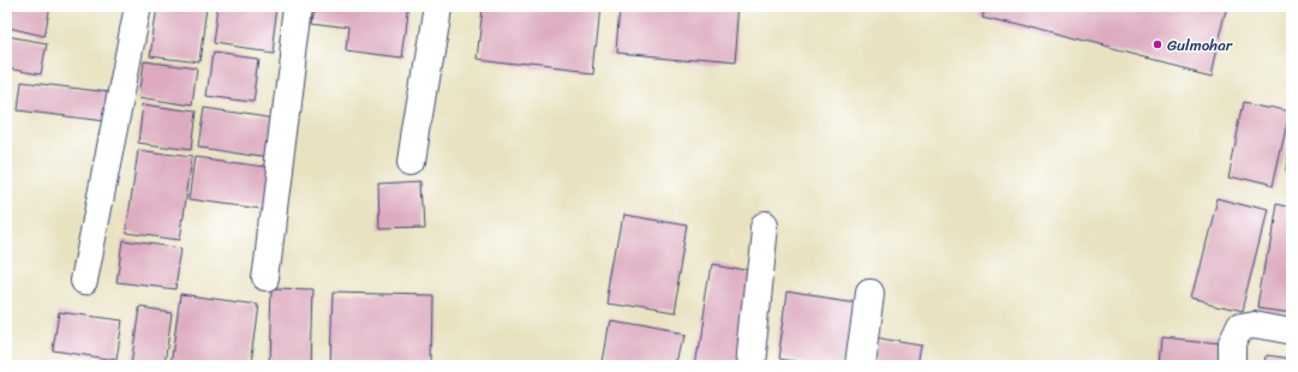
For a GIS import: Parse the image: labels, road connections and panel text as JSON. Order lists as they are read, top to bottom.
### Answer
{
  "places": ["Gulmohar"]
}
